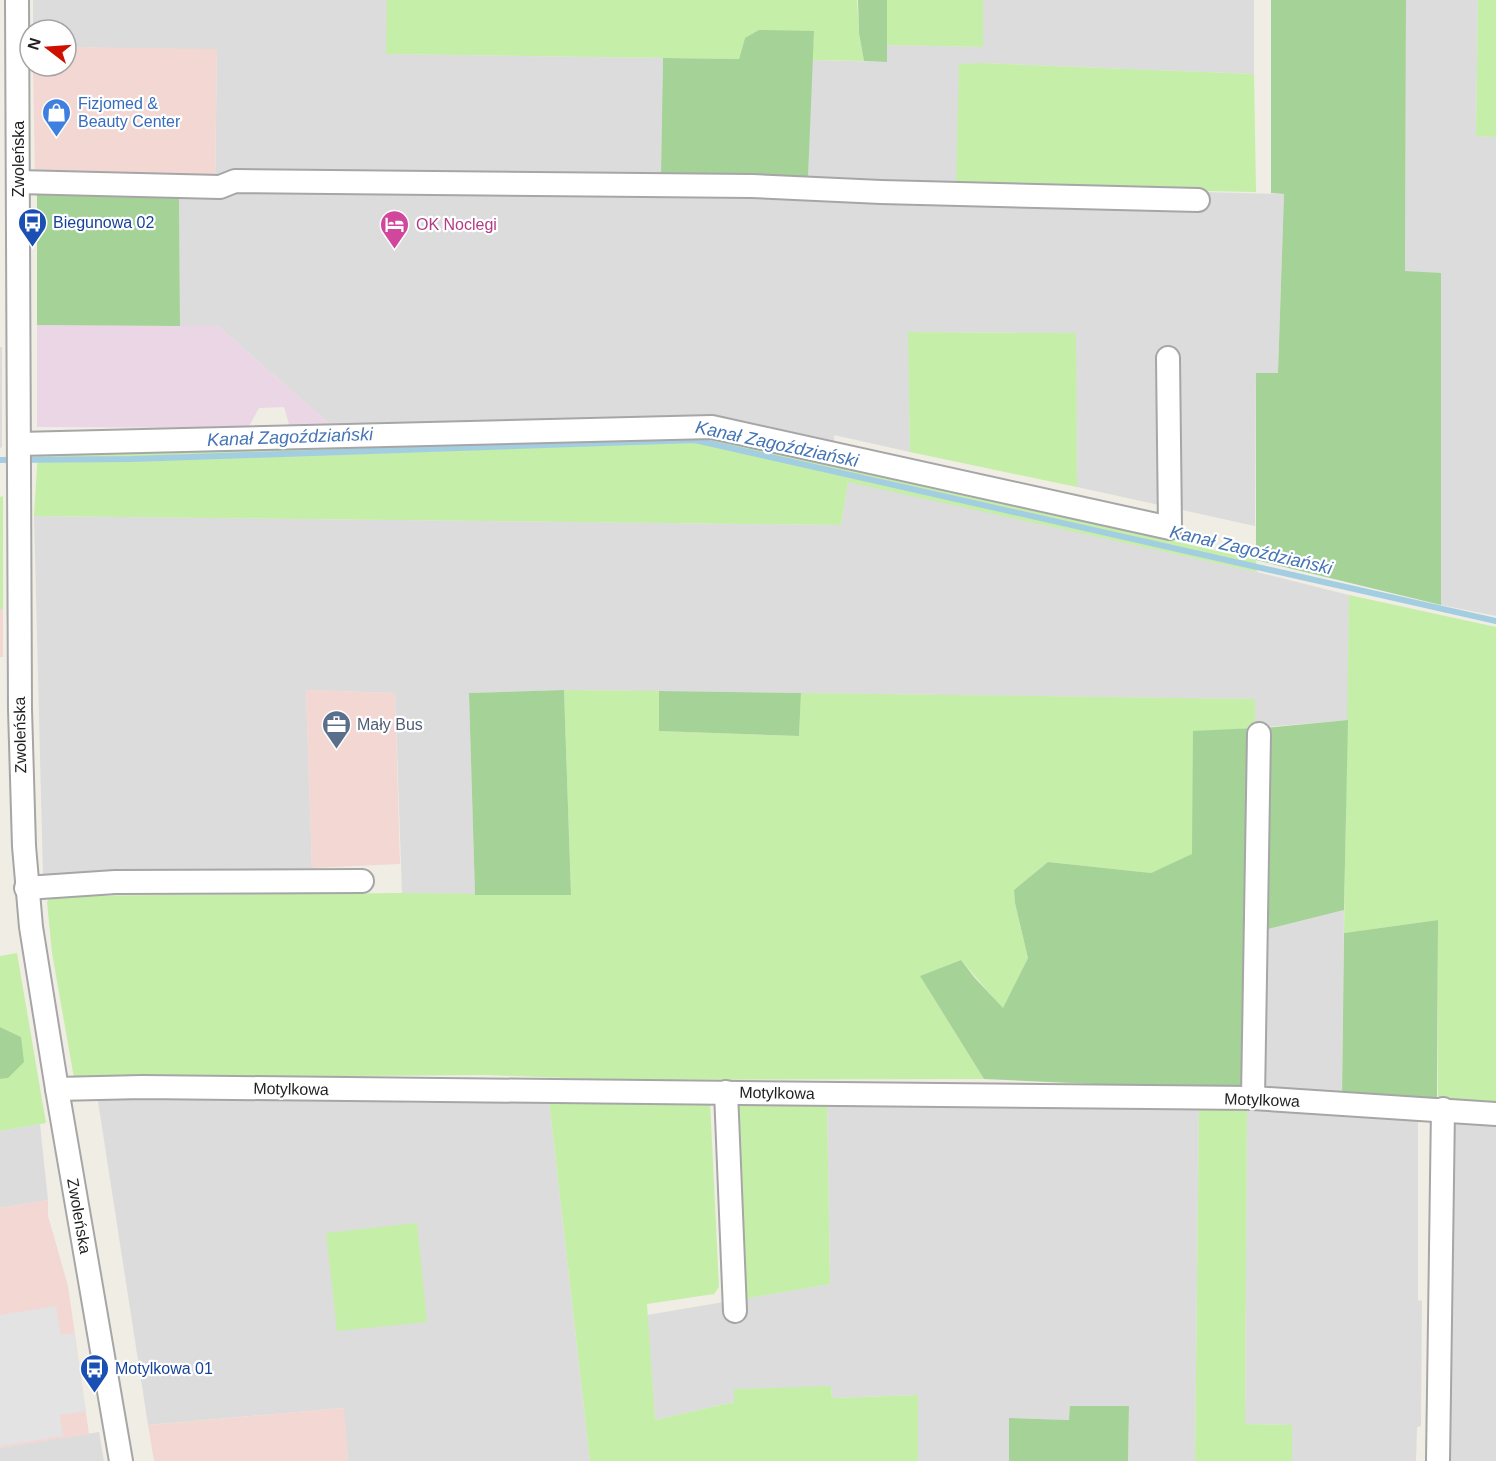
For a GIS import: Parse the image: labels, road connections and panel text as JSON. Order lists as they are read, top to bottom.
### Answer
{
  "streets": {
    "street": ["Zwoleńska", "Motylkowa"]
  },
  "crossings": [
    ["Zwoleńska", "Motylkowa"]
  ],
  "water": ["Kanał Zagoździański"],
  "places": {
    "shop": ["Fizjomed & Beauty Center"],
    "bus stop": ["Biegunowa 02", "Motylkowa 01"],
    "hotel": ["OK Noclegi"],
    "office": ["Mały Bus"]
  },
  "north": "left"
}
